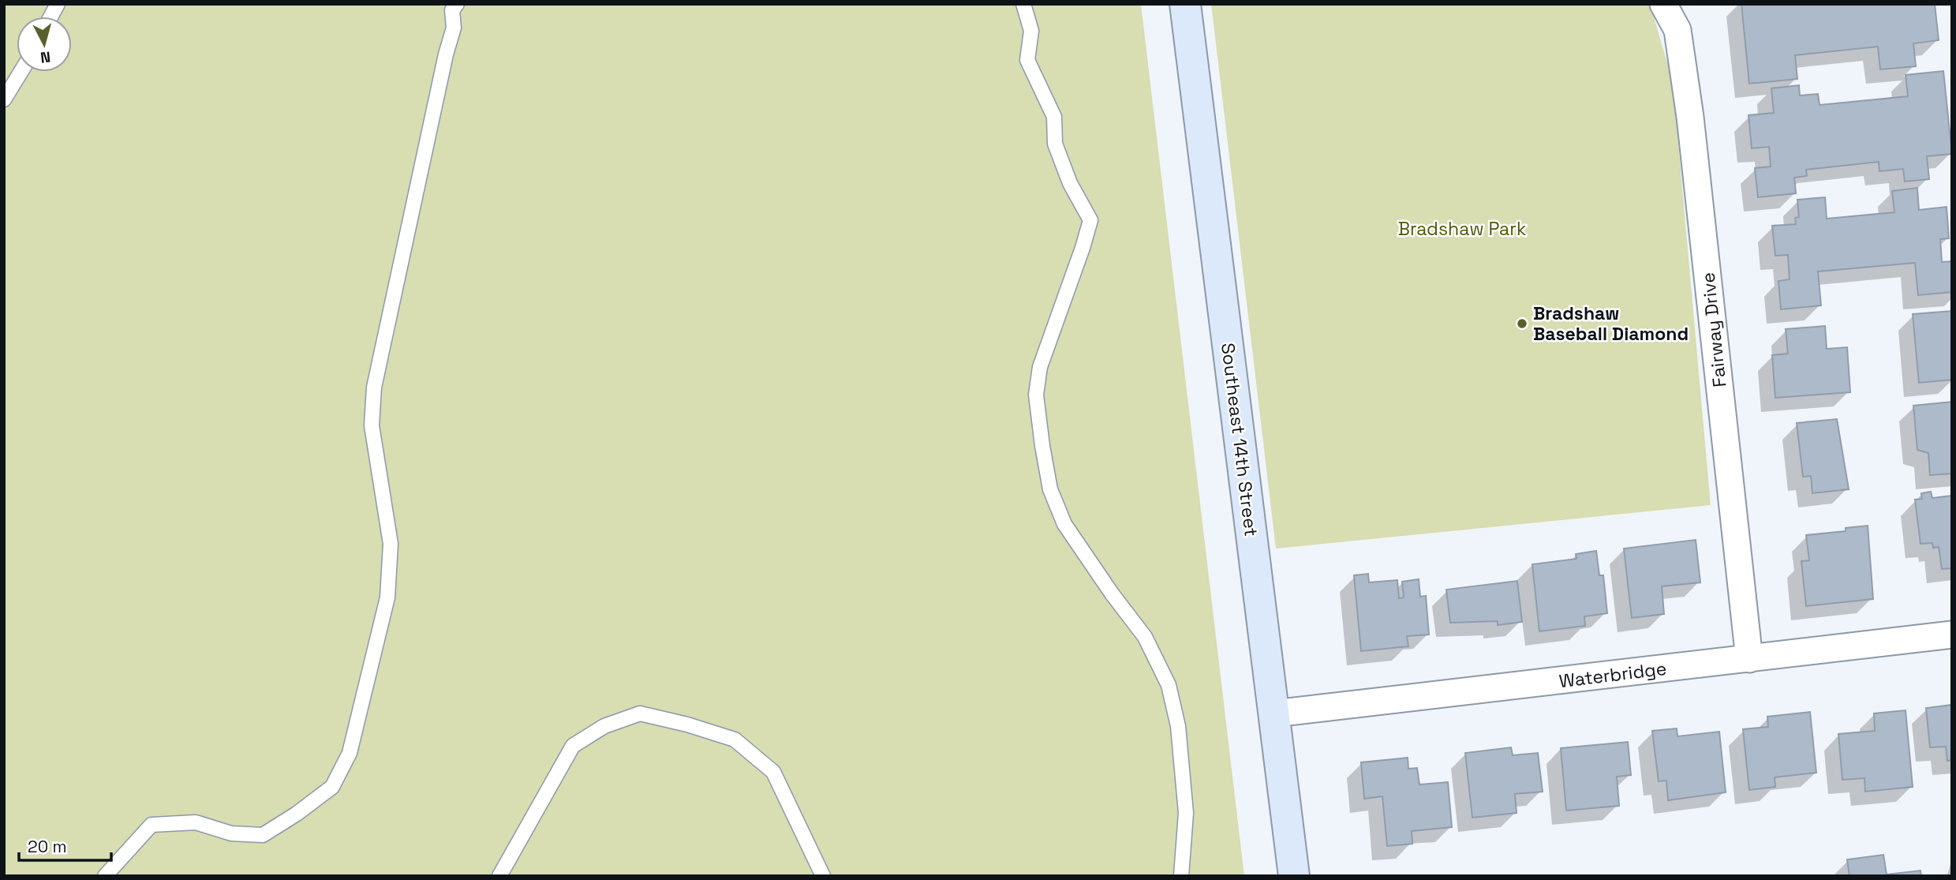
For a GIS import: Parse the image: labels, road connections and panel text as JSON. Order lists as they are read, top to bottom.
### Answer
{
  "streets": {
    "street": ["Fairway Drive", "Southeast 14th Street", "Waterbridge"]
  },
  "crossings": [
    ["Fairway Drive", "Waterbridge"],
    ["Southeast 14th Street", "Waterbridge"]
  ],
  "parks": ["Bradshaw Park"],
  "places": ["Bradshaw Baseball Diamond"],
  "scale_bar": "20 m",
  "north": "bottom"
}
